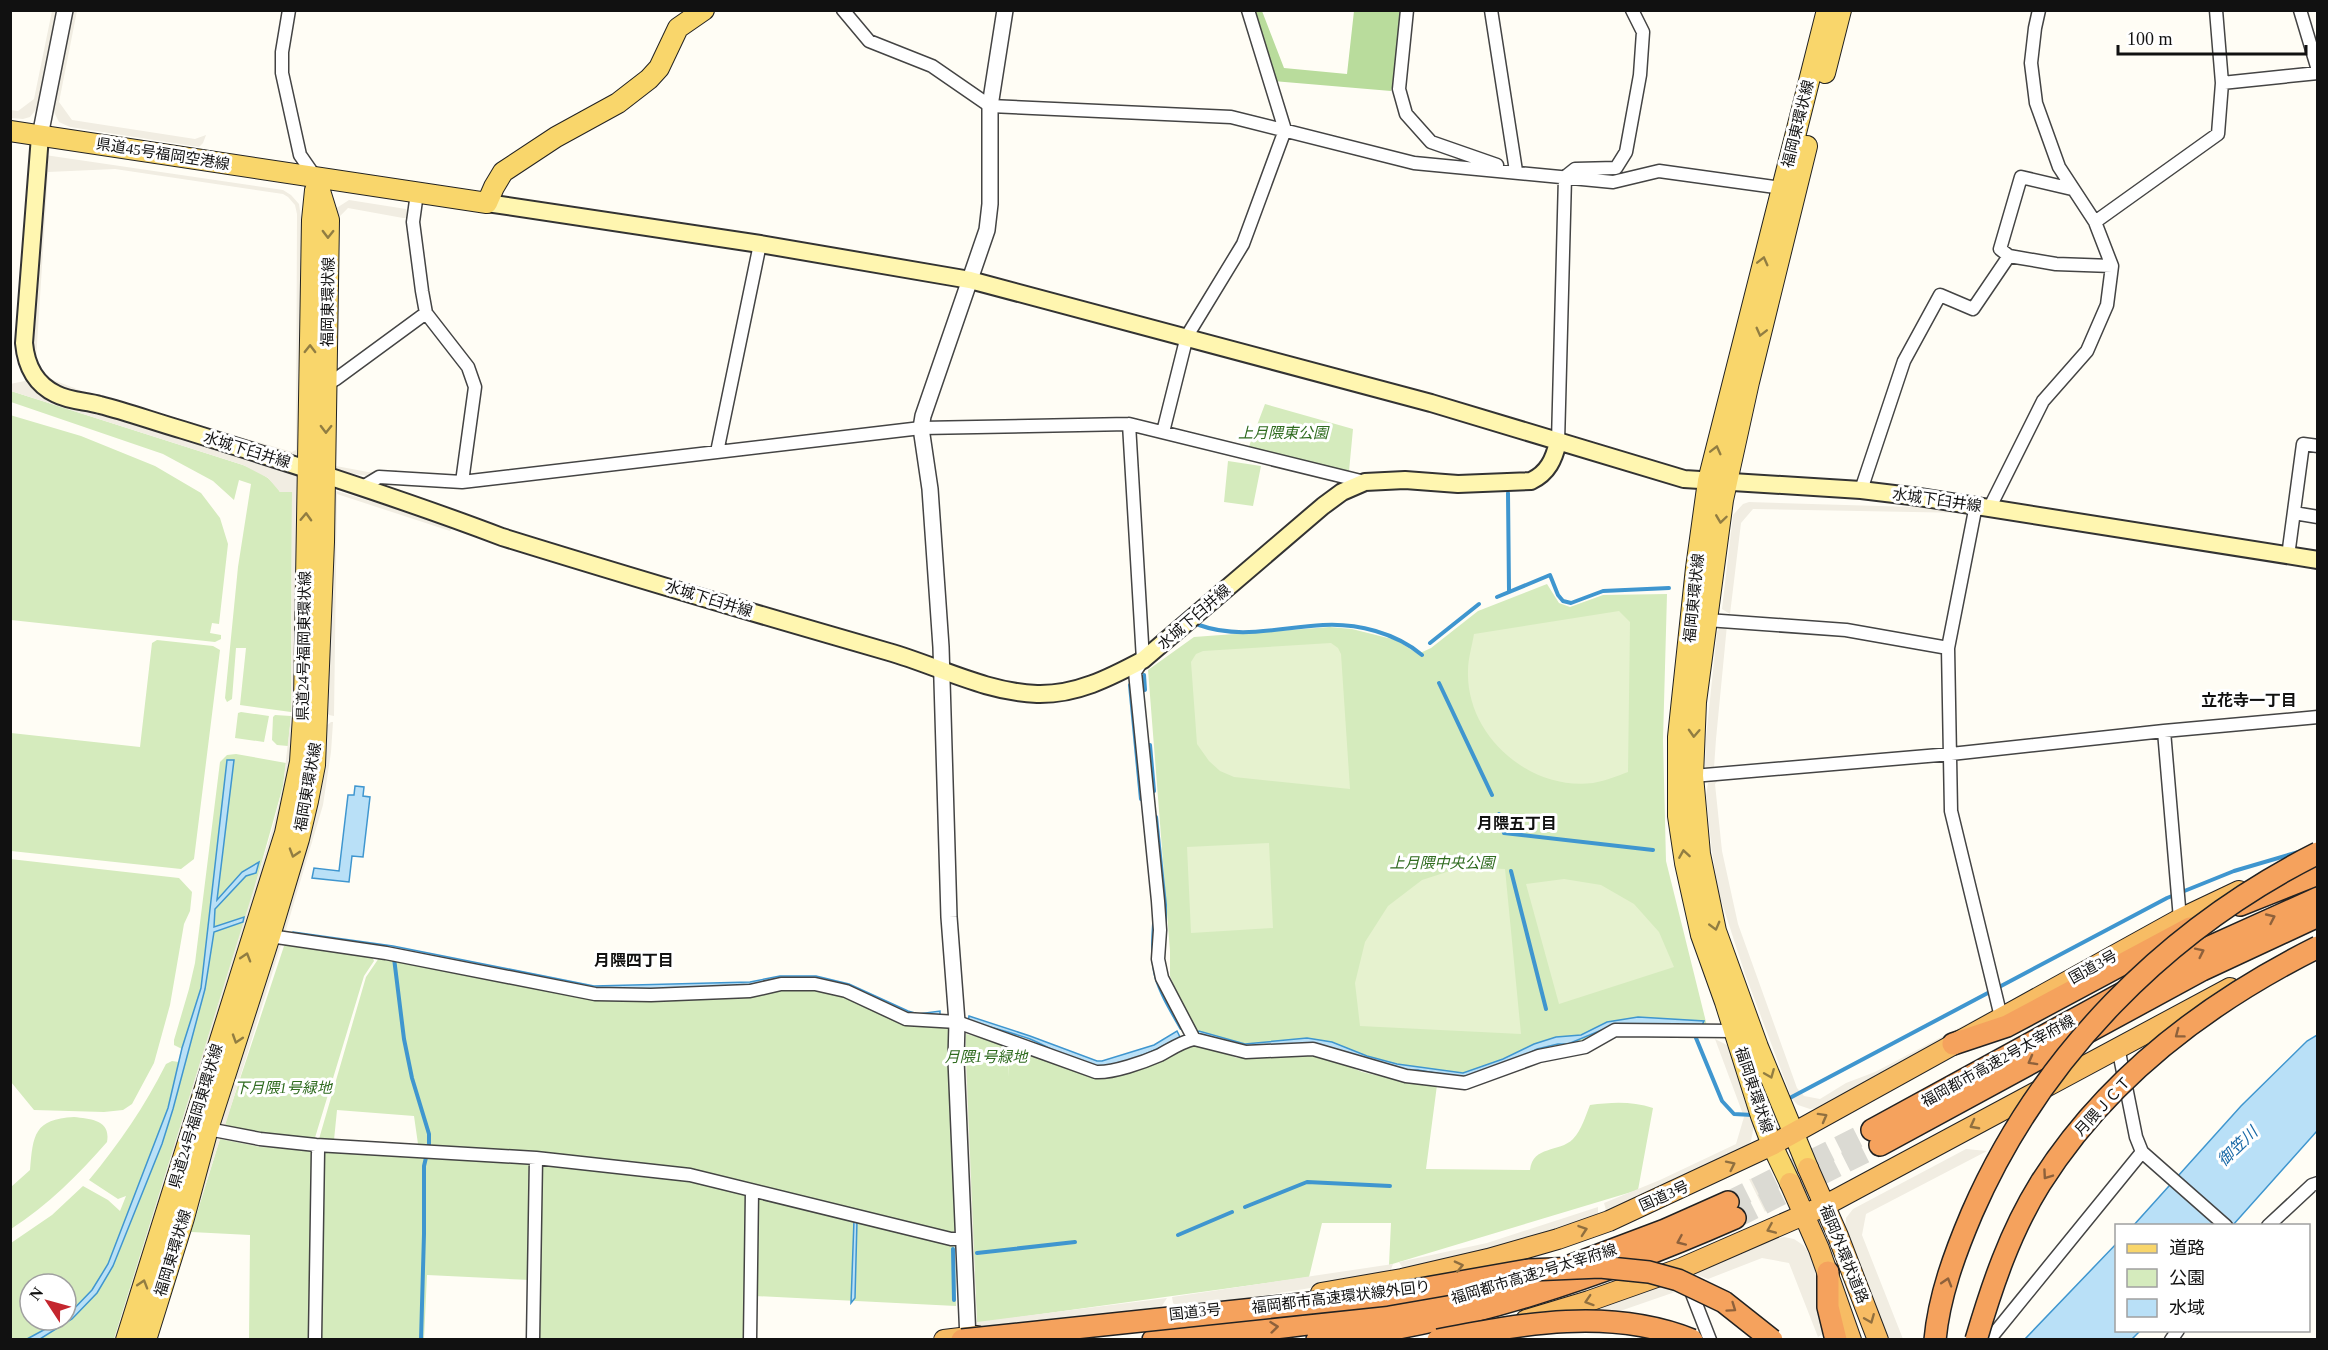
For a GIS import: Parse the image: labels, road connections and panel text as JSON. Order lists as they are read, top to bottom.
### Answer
{
  "streets": {
    "highway": [
      "国道3号",
      "福岡都市高速2号太宰府線",
      "月隈ＪＣＴ",
      "福岡外環状道路",
      "福岡都市高速環状線外回り"
    ],
    "main road": [
      "福岡東環状線",
      "県道45号福岡空港線",
      "水城下臼井線",
      "県道24号福岡東環状線"
    ]
  },
  "crossings": [
    ["福岡東環状線", "県道45号福岡空港線"],
    ["福岡東環状線", "水城下臼井線"],
    ["福岡東環状線", "県道24号福岡東環状線"],
    ["福岡東環状線", "国道3号"],
    ["福岡東環状線", "福岡外環状道路"],
    ["県道45号福岡空港線", "水城下臼井線"],
    ["県道45号福岡空港線", "県道24号福岡東環状線"],
    ["水城下臼井線", "県道24号福岡東環状線"],
    ["国道3号", "福岡都市高速2号太宰府線"],
    ["国道3号", "福岡都市高速環状線外回り"]
  ],
  "one_way": ["県道24号福岡東環状線"],
  "districts": ["立花寺一丁目", "月隈五丁目", "月隈四丁目"],
  "water": ["御笠川"],
  "parks": [
    "上月隈東公園",
    "上月隈中央公園",
    "月隈1号緑地",
    "下月隈1号緑地"
  ],
  "legend": ["道路", "公園", "水域"],
  "scale_bar": "100 m",
  "north": "top left"
}
